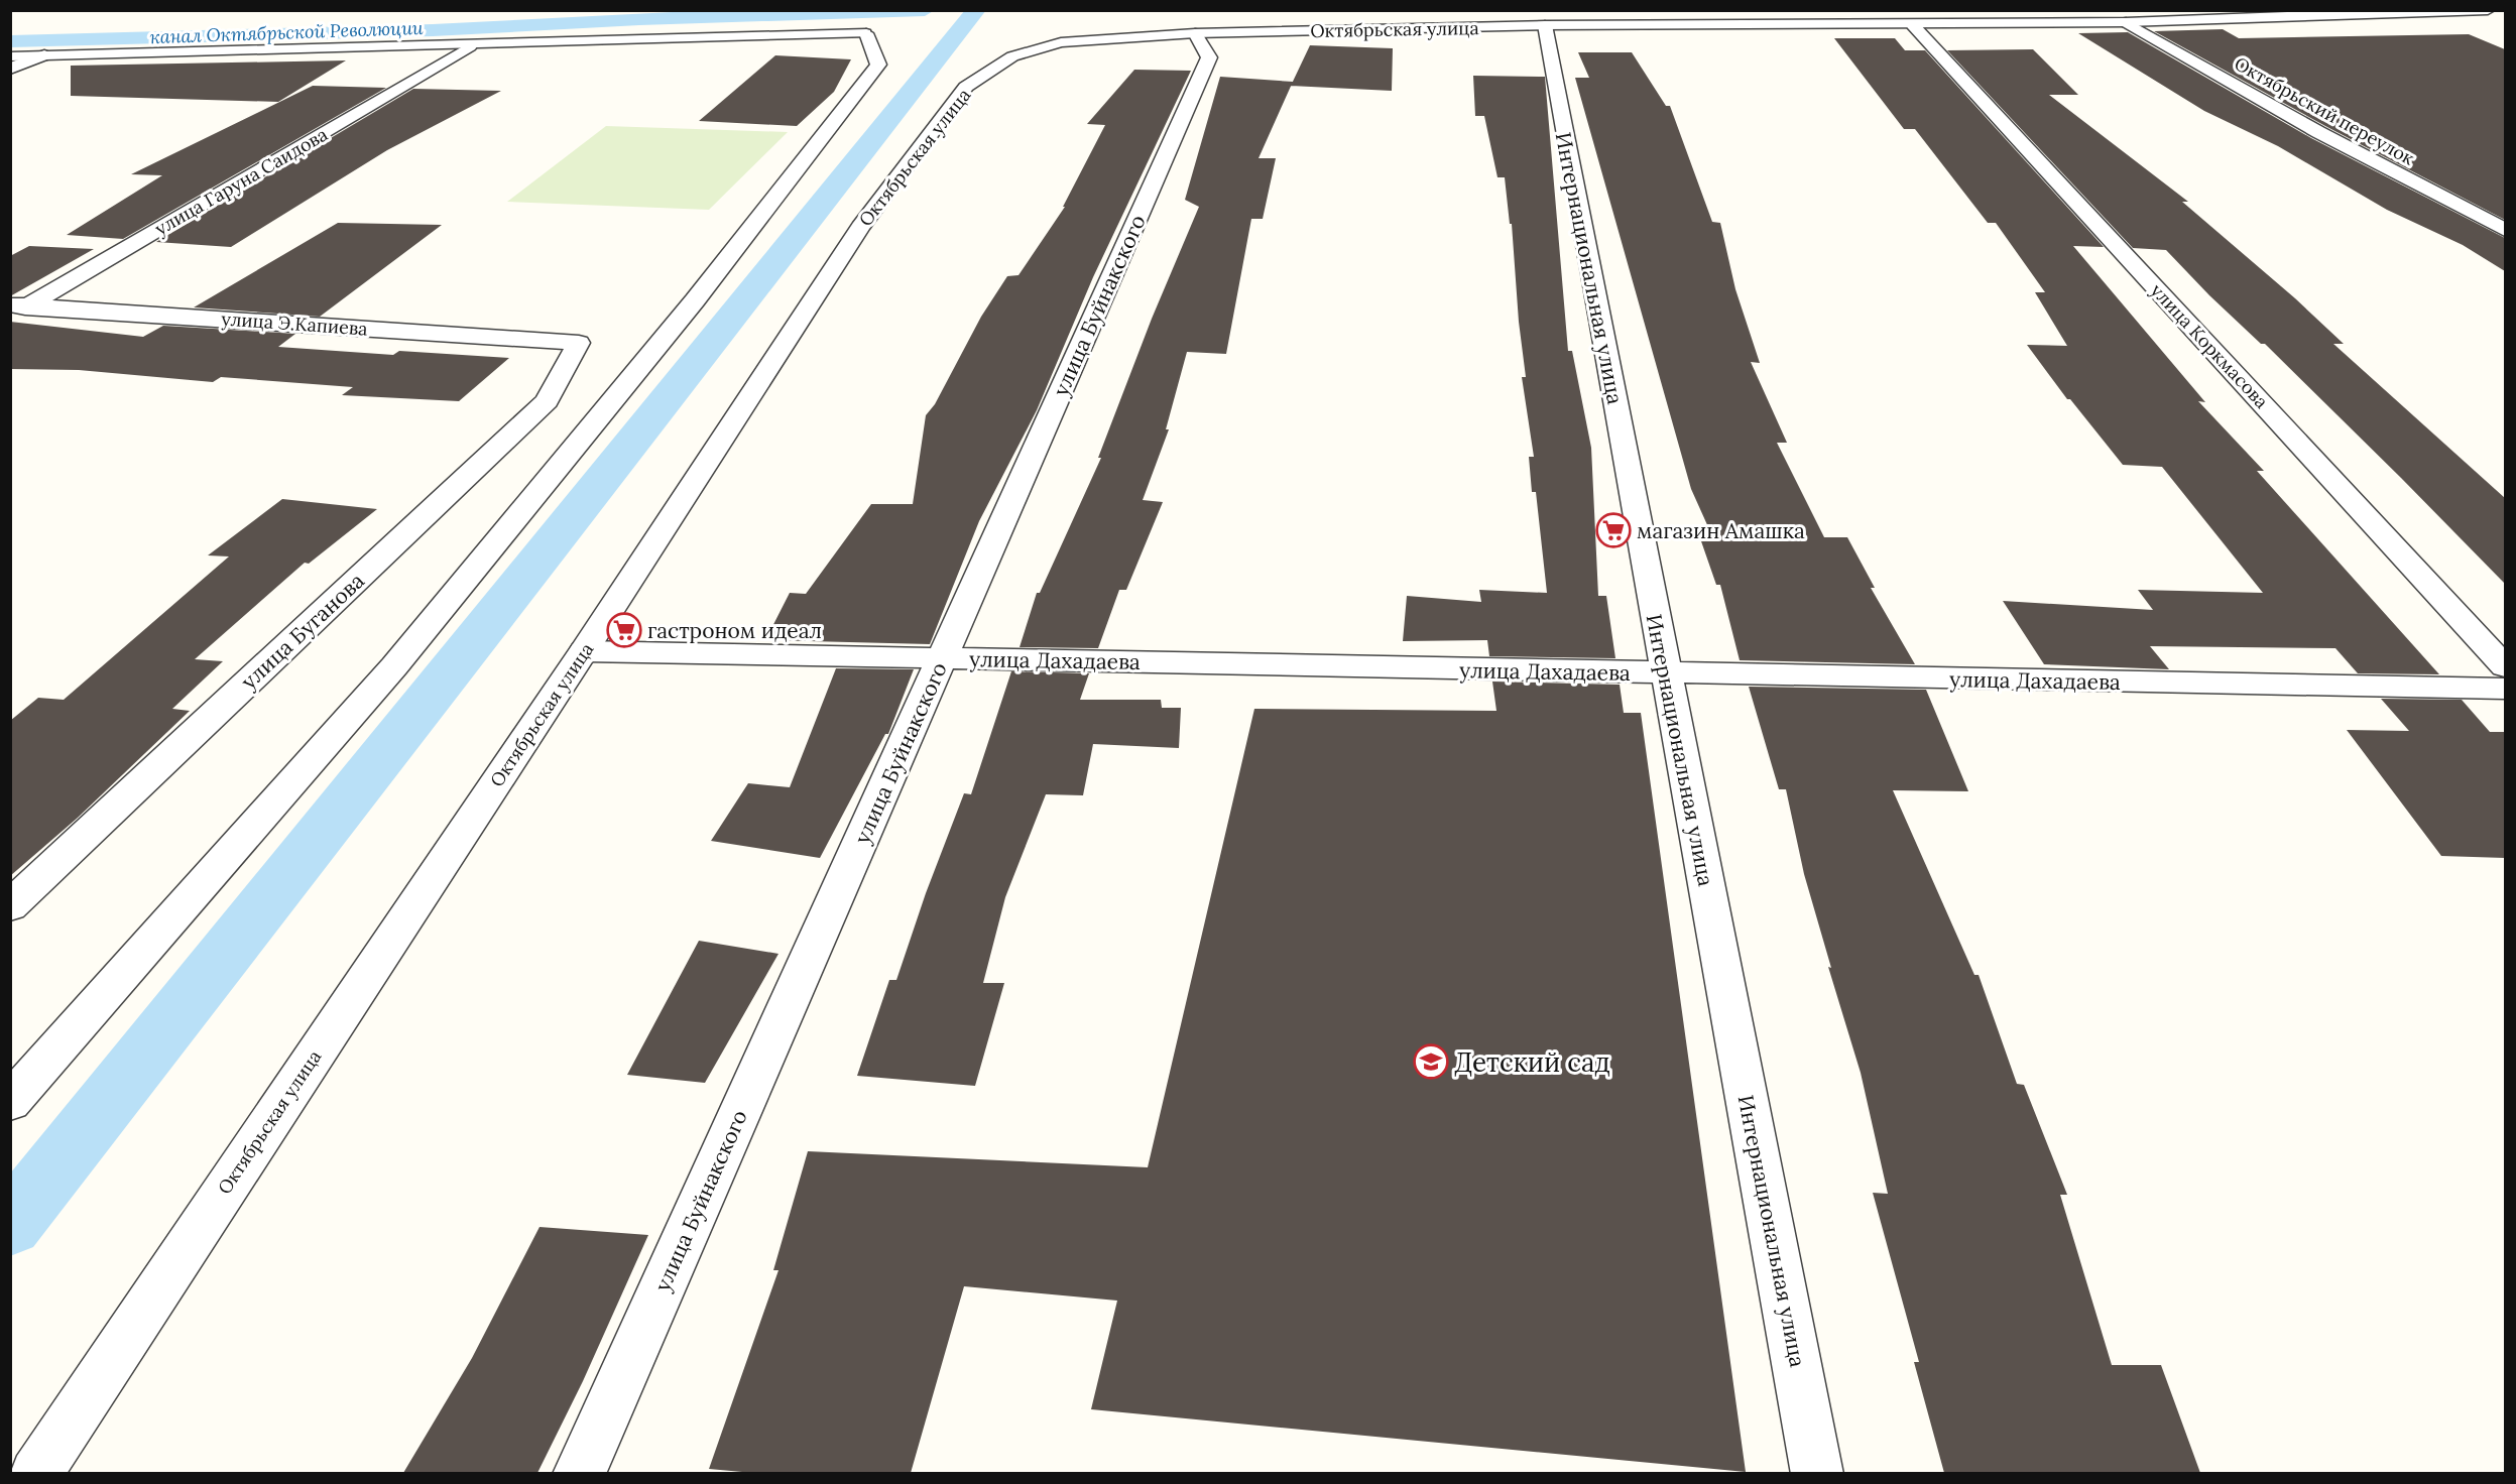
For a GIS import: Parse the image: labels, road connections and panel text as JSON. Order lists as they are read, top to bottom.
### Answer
{
  "streets": {
    "street": [
      "Октябрьская улица",
      "Октябрьский переулок",
      "улица Гаруна Саидова",
      "Интернациональная улица",
      "улица Буйнакского",
      "улица Э.Капиева",
      "улица Коркмасова",
      "улица Буганова",
      "улица Дахадаева"
    ]
  },
  "crossings": [
    ["Октябрьская улица", "Октябрьский переулок"],
    ["Октябрьская улица", "Интернациональная улица"],
    ["Октябрьская улица", "улица Буйнакского"],
    ["Октябрьская улица", "улица Коркмасова"],
    ["Октябрьская улица", "улица Дахадаева"],
    ["улица Гаруна Саидова", "улица Э.Капиева"],
    ["Интернациональная улица", "улица Дахадаева"],
    ["улица Буйнакского", "улица Дахадаева"],
    ["улица Э.Капиева", "улица Буганова"]
  ],
  "water": ["канал Октябрьской Революции"],
  "places": {
    "supermarket": ["магазин Амашка", "гастроном идеал"],
    "school or university": ["Детский сад"]
  }
}
